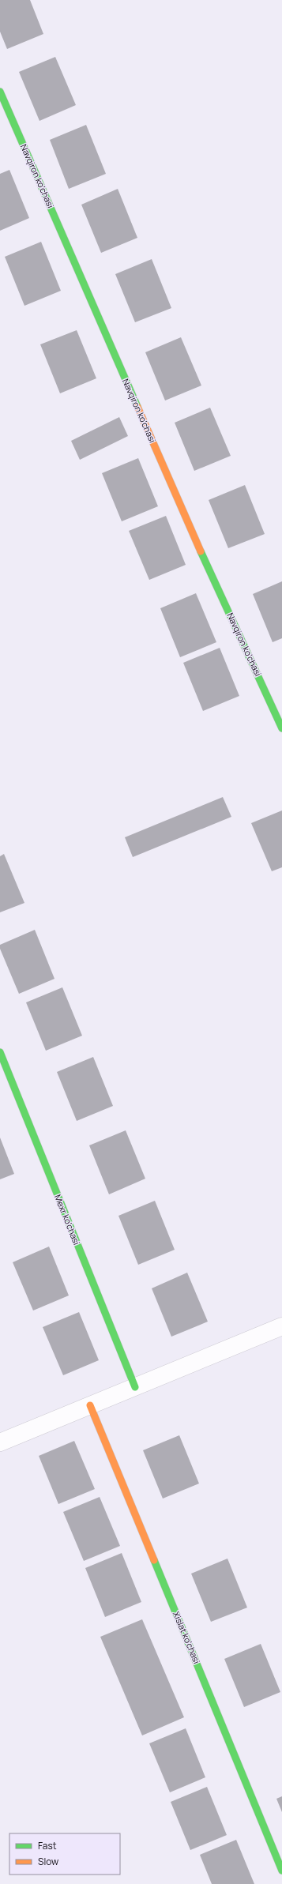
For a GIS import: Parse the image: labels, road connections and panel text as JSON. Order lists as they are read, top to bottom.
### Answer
{
  "streets": {
    "street": ["Navqiron ko'chasi", "Mexr ko'chasi", "Xislat ko'chasi"]
  },
  "legend": ["Fast", "Slow"]
}
